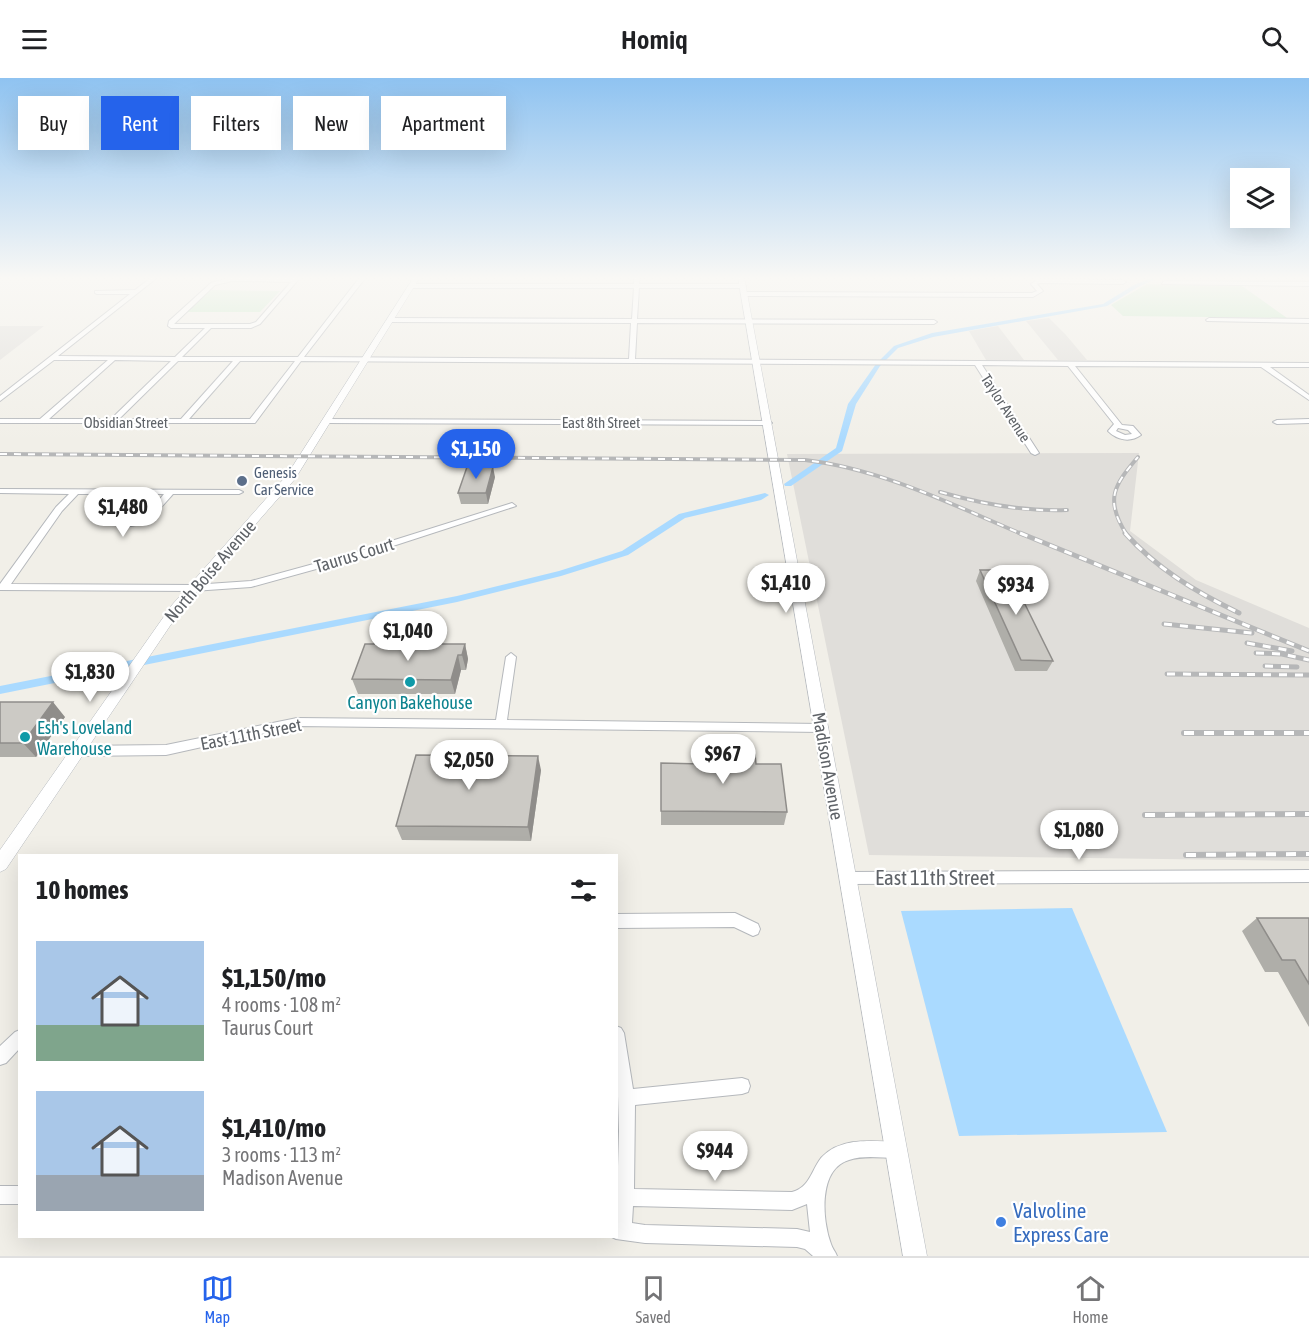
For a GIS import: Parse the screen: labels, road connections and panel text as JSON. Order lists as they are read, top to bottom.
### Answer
{
  "streets": {
    "main road": ["North Boise Avenue", "Madison Avenue"],
    "street": [
      "Taylor Avenue",
      "Obsidian Street",
      "East 8th Street",
      "Taurus Court",
      "East 11th Street"
    ]
  },
  "crossings": [
    ["East 8th Street", "North Boise Avenue"],
    ["East 8th Street", "Madison Avenue"],
    ["Taurus Court", "North Boise Avenue"],
    ["North Boise Avenue", "East 11th Street"],
    ["East 11th Street", "Madison Avenue"]
  ],
  "places": [
    "Genesis Car Service",
    "Canyon Bakehouse",
    "Esh's Loveland Warehouse",
    "Valvoline Express Care"
  ],
  "page": {
    "header": "Homiq",
    "chip": [
      "Buy",
      "Rent",
      "Filters",
      "New",
      "Apartment"
    ],
    "price": [
      "$1,150",
      "$1,480",
      "$1,410",
      "$934",
      "$1,040",
      "$1,830",
      "$967",
      "$2,050",
      "$1,080",
      "$944"
    ],
    "heading": "10 homes",
    "list": [
      {
        "name": "$1,150/mo",
        "note": "4 rooms · 108 m² · Taurus Court"
      },
      {
        "name": "$1,410/mo",
        "note": "3 rooms · 113 m² · Madison Avenue"
      }
    ],
    "tabs": ["Map", "Saved", "Home"]
  }
}
